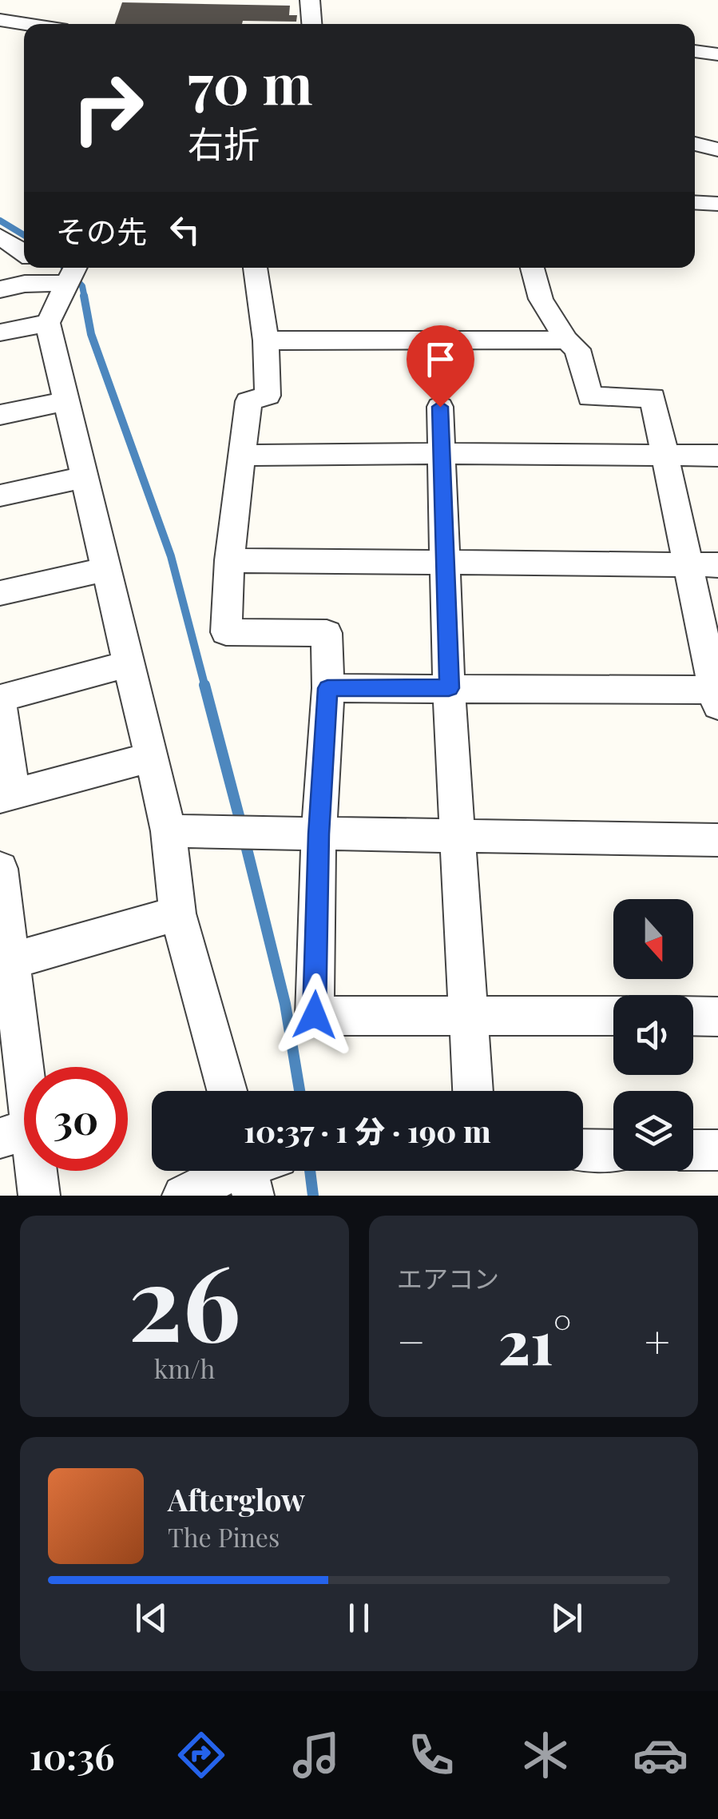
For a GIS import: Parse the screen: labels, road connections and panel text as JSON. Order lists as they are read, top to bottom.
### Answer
{
  "north": "bottom",
  "page": {
    "turn": ["70 m", "右折"],
    "then": "その先",
    "limit": "30",
    "trip": "10:37 · 1 分 · 190 m",
    "tile": [
      ["26", "km/h"],
      "エアコン"
    ],
    "heat": ["−", "21°", "+"],
    "song": ["Afterglow", "The Pines"],
    "tabs": "10:36"
  }
}
